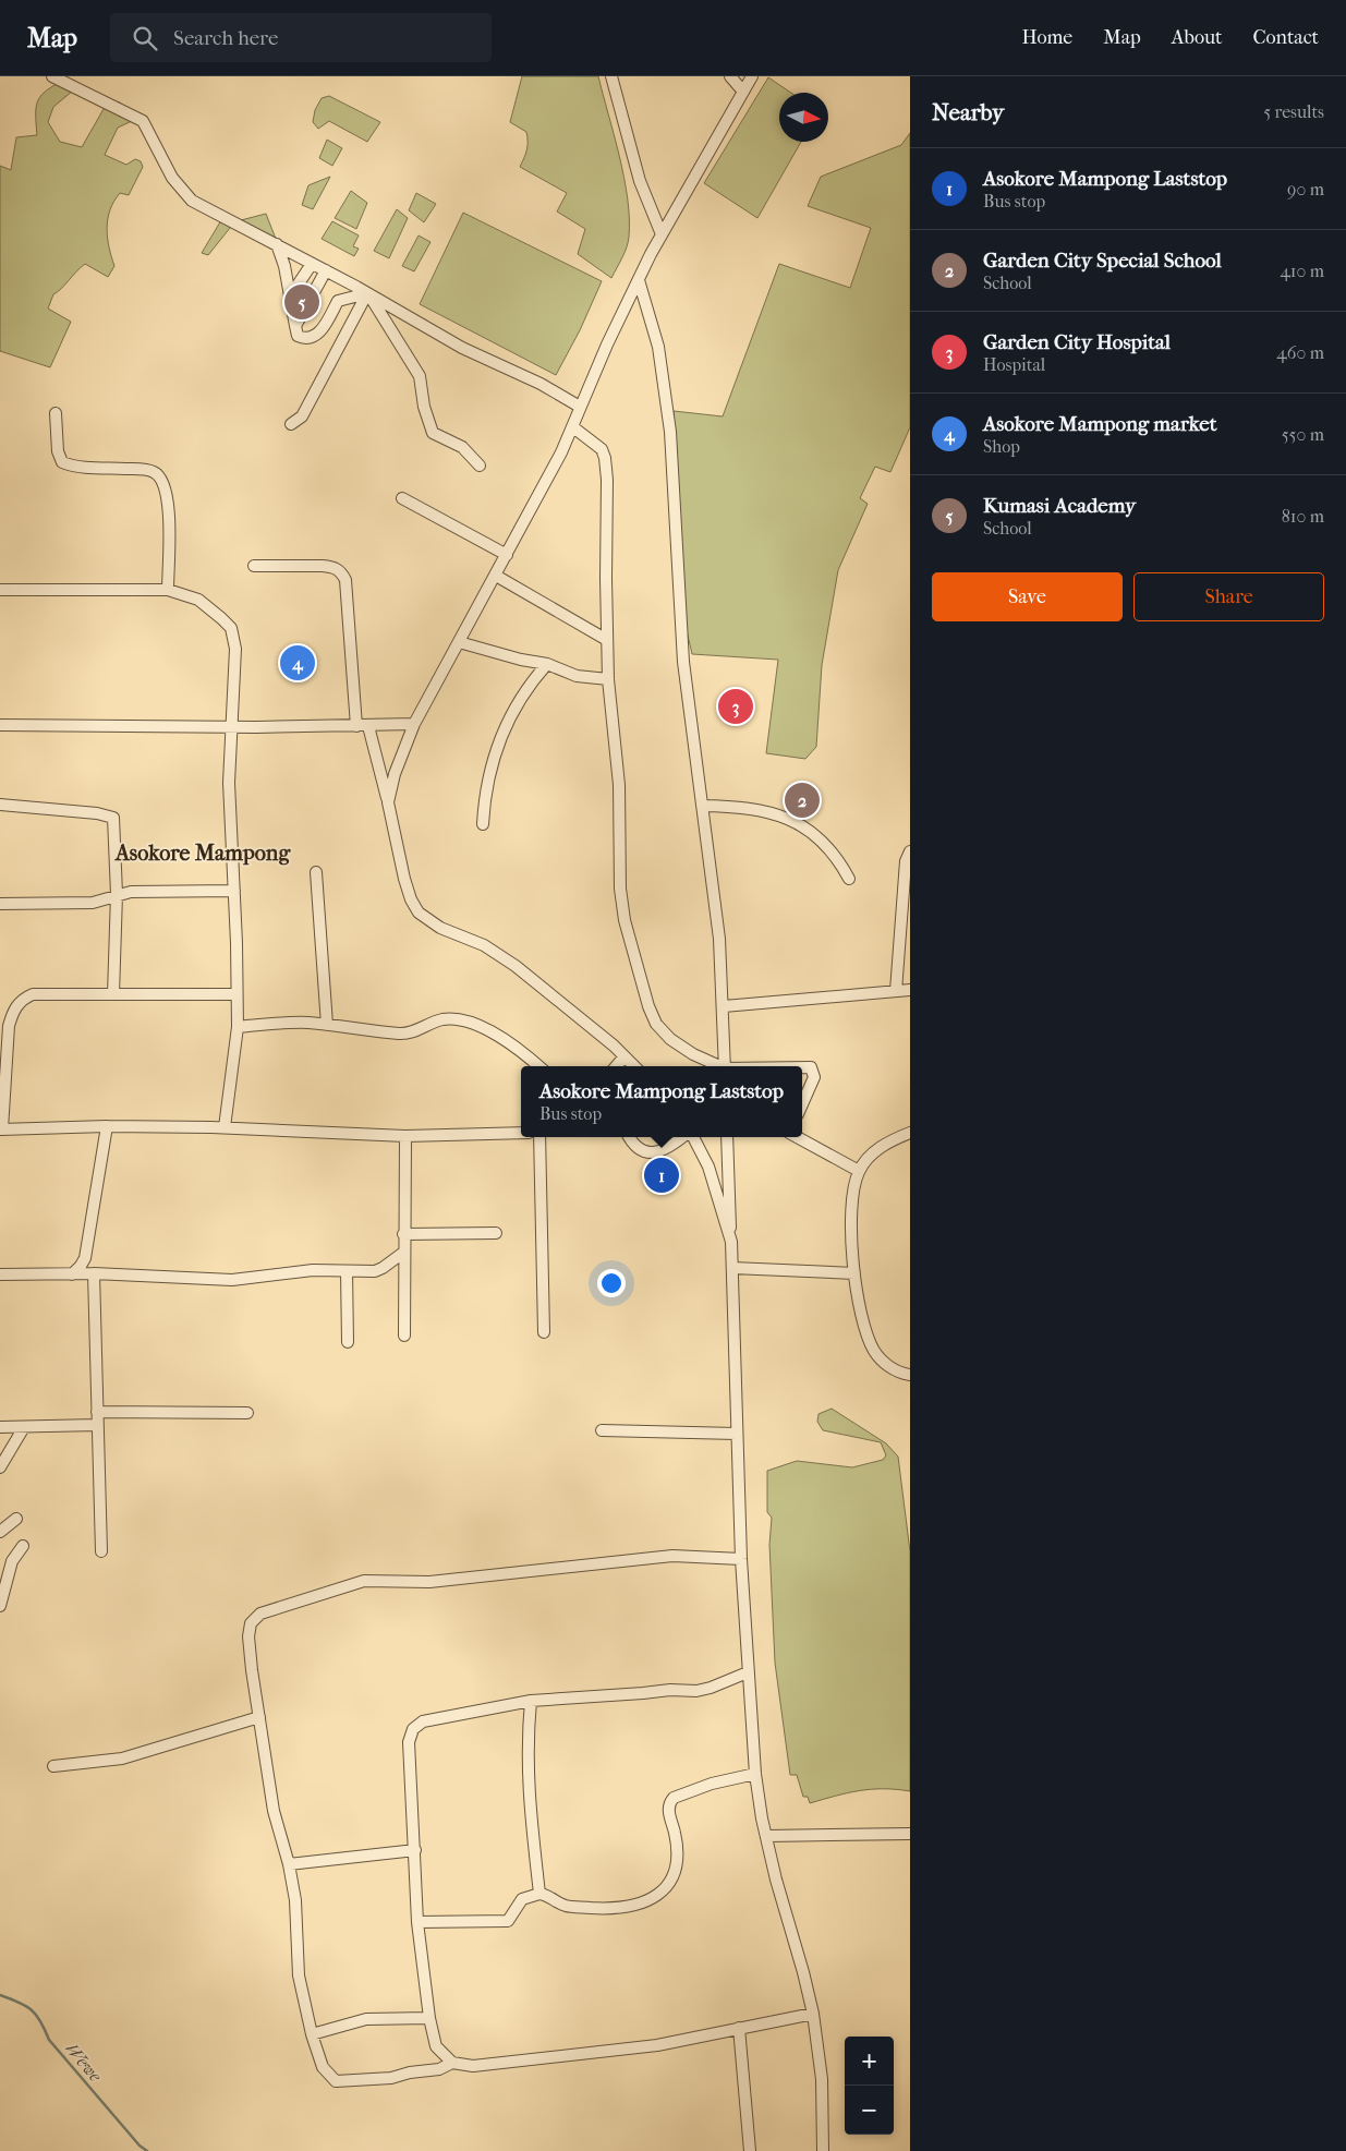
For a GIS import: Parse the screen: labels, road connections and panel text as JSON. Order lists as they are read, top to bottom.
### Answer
{
  "districts": ["Asokore Mampong"],
  "water": ["Wewe"],
  "north": "right",
  "page": {
    "header": "Map",
    "search": "Search here",
    "nav": [
      "Home",
      "Map",
      "About",
      "Contact"
    ],
    "heading": ["Nearby", "5 results"],
    "list": [
      {
        "mark": "1",
        "name": "Asokore Mampong Laststop",
        "note": "Bus stop",
        "value": "90 m"
      },
      {
        "mark": "2",
        "name": "Garden City Special School",
        "note": "School",
        "value": "410 m"
      },
      {
        "mark": "3",
        "name": "Garden City Hospital",
        "note": "Hospital",
        "value": "460 m"
      },
      {
        "mark": "4",
        "name": "Asokore Mampong market",
        "note": "Shop",
        "value": "550 m"
      },
      {
        "mark": "5",
        "name": "Kumasi Academy",
        "note": "School",
        "value": "810 m"
      }
    ],
    "pins": [
      "5",
      "4",
      "3",
      "2",
      "1"
    ],
    "buttons": ["Save", "Share"],
    "popup": ["Asokore Mampong Laststop", "Bus stop"],
    "map_buttons": ["+", "−"]
  }
}
